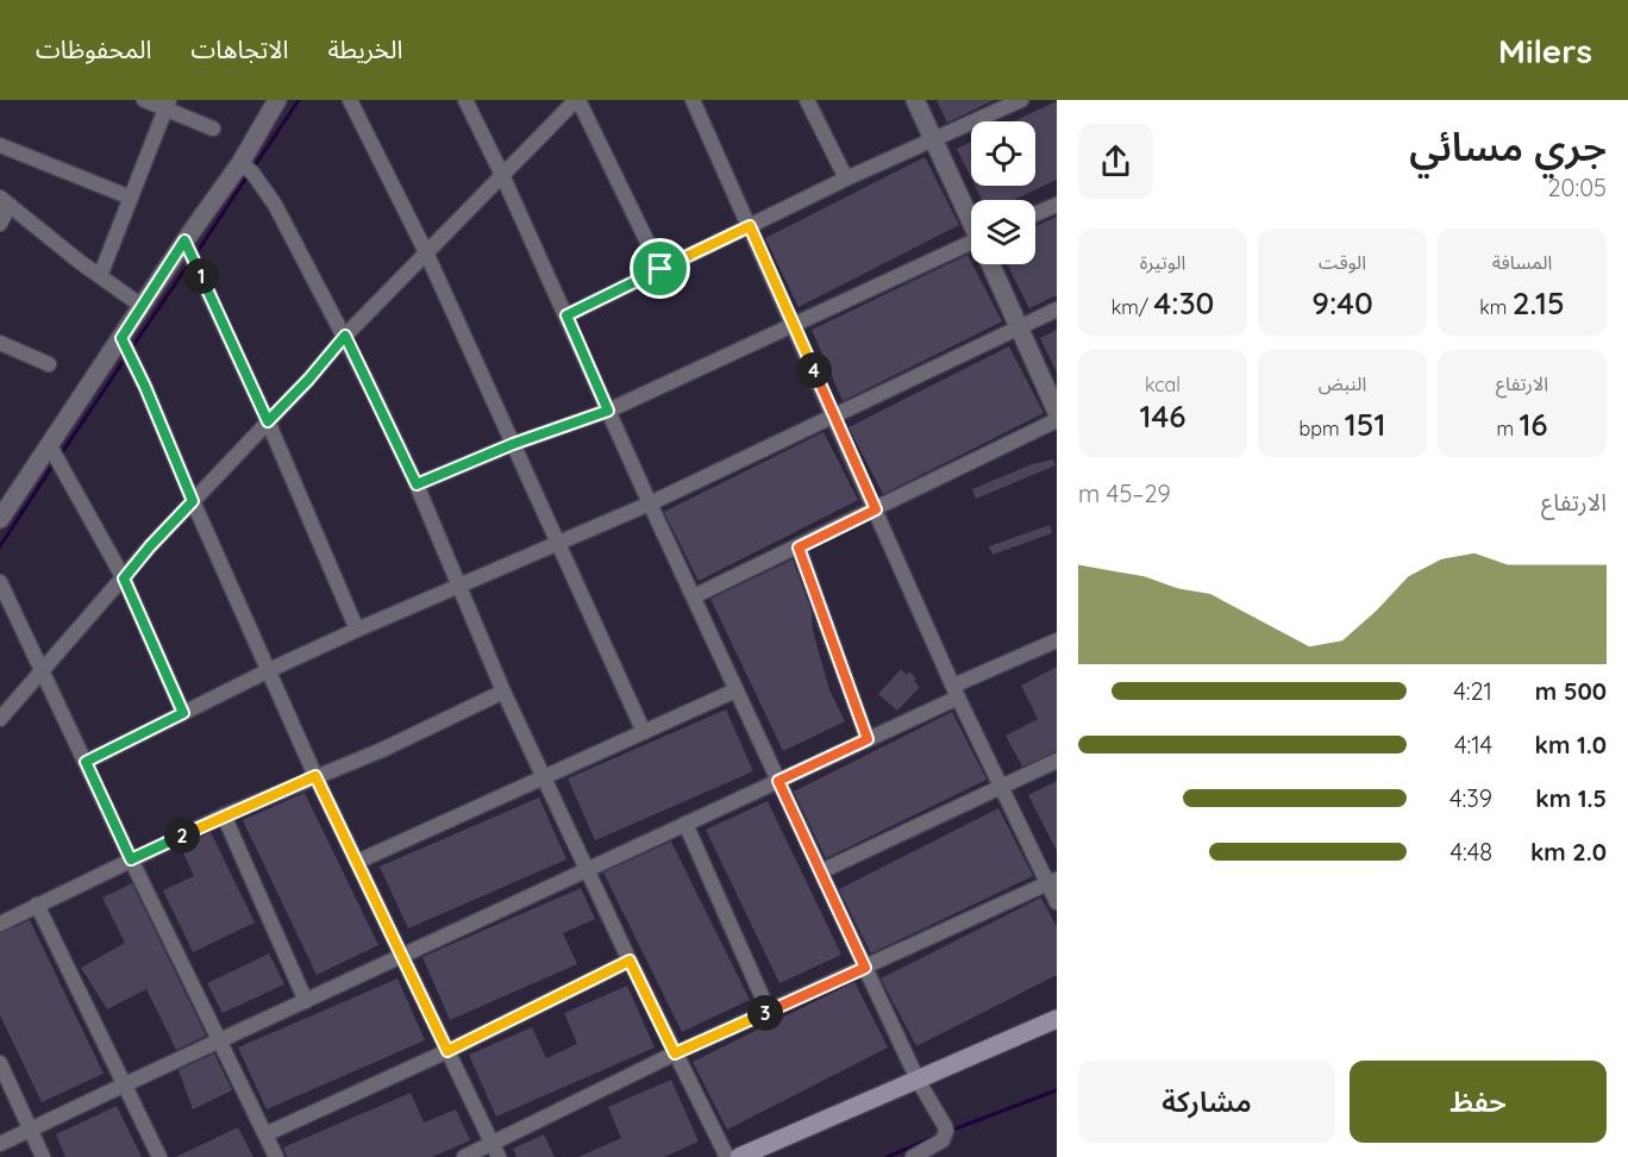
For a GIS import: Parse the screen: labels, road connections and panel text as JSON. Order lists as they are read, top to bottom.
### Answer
{
  "page": {
    "header": "Milers",
    "nav": ["الخريطة", "الاتجاهات", "المحفوظات"],
    "heading": ["جري مسائي", "20:05"],
    "stats": [
      ["المسافة", "2.15 km"],
      ["الوقت", "9:40"],
      ["الوتيرة", "4:30 /km"],
      ["الارتفاع", "16 m"],
      ["النبض", "151 bpm"],
      ["kcal", "146"]
    ],
    "pins": [
      "1",
      "4",
      "2",
      "3"
    ],
    "chart": ["الارتفاع", "29–45 m"],
    "list": [
      {
        "name": "500 m",
        "note": "4:21"
      },
      {
        "name": "1.0 km",
        "note": "4:14"
      },
      {
        "name": "1.5 km",
        "note": "4:39"
      },
      {
        "name": "2.0 km",
        "note": "4:48"
      }
    ],
    "buttons": ["حفظ", "مشاركة"]
  }
}
